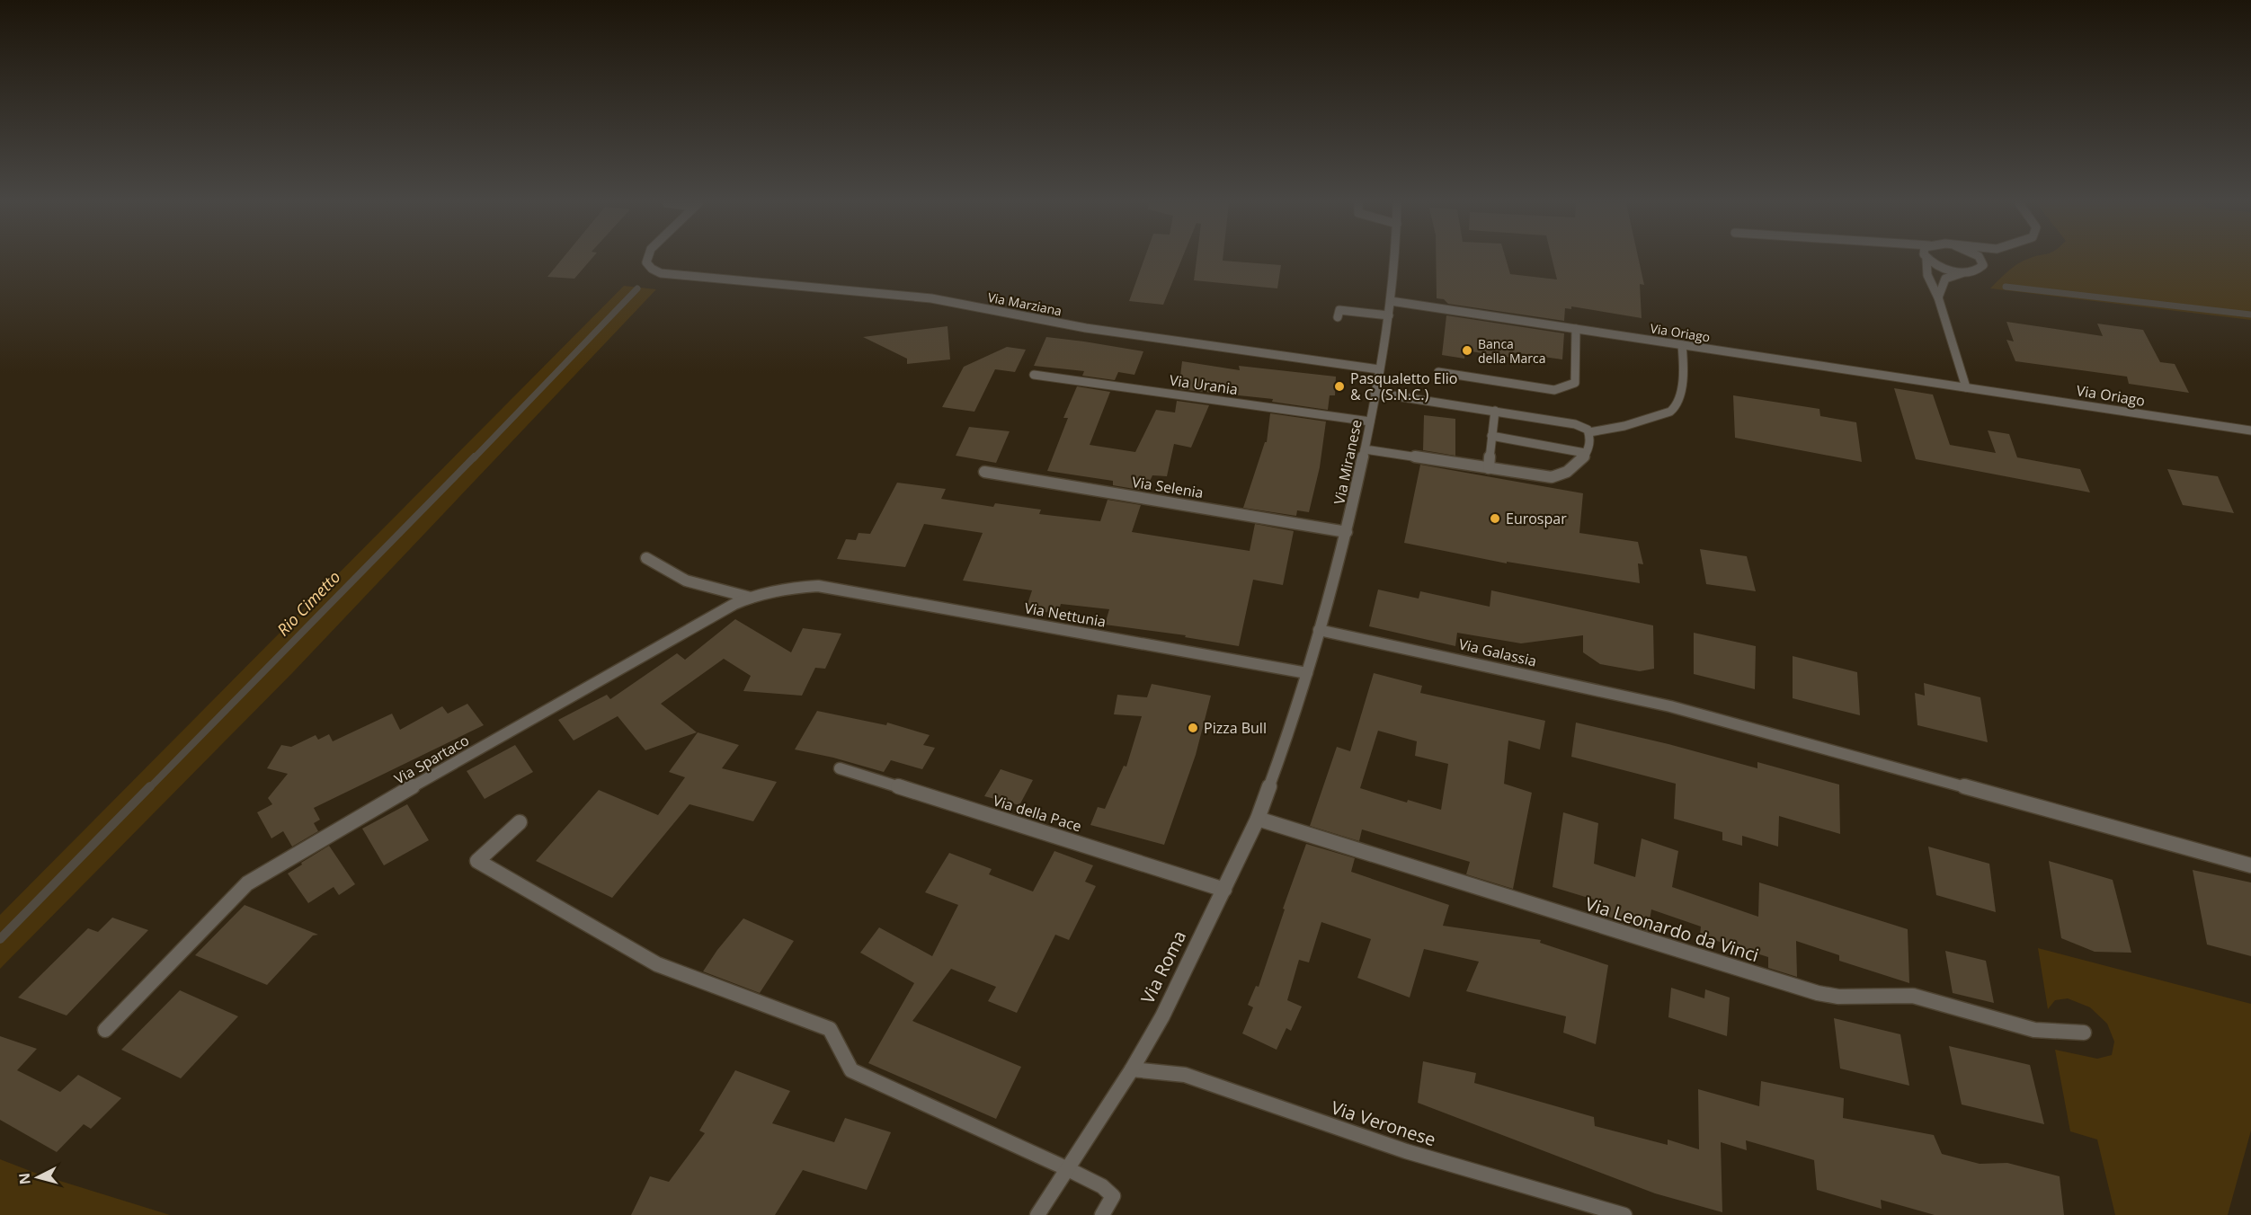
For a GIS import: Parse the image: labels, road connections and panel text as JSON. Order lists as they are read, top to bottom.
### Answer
{
  "streets": {
    "street": [
      "Via Marziana",
      "Via Oriago",
      "Via Urania",
      "Via Miranese",
      "Via Selenia",
      "Via Nettunia",
      "Via Galassia",
      "Via Spartaco",
      "Via della Pace",
      "Via Leonardo da Vinci",
      "Via Roma",
      "Via Veronese"
    ]
  },
  "crossings": [
    ["Via Marziana", "Via Miranese"],
    ["Via Oriago", "Via Miranese"],
    ["Via Urania", "Via Miranese"],
    ["Via Miranese", "Via Selenia"],
    ["Via Miranese", "Via Nettunia"],
    ["Via Miranese", "Via Galassia"],
    ["Via Miranese", "Via Roma"],
    ["Via Nettunia", "Via Spartaco"],
    ["Via della Pace", "Via Roma"],
    ["Via Leonardo da Vinci", "Via Roma"],
    ["Via Roma", "Via Veronese"]
  ],
  "water": ["Rio Cimetto"],
  "places": [
    "Banca della Marca",
    "Pasqualetto Elio & C. (S.N.C.)",
    "Eurospar",
    "Pizza Bull"
  ],
  "north": "left"
}
